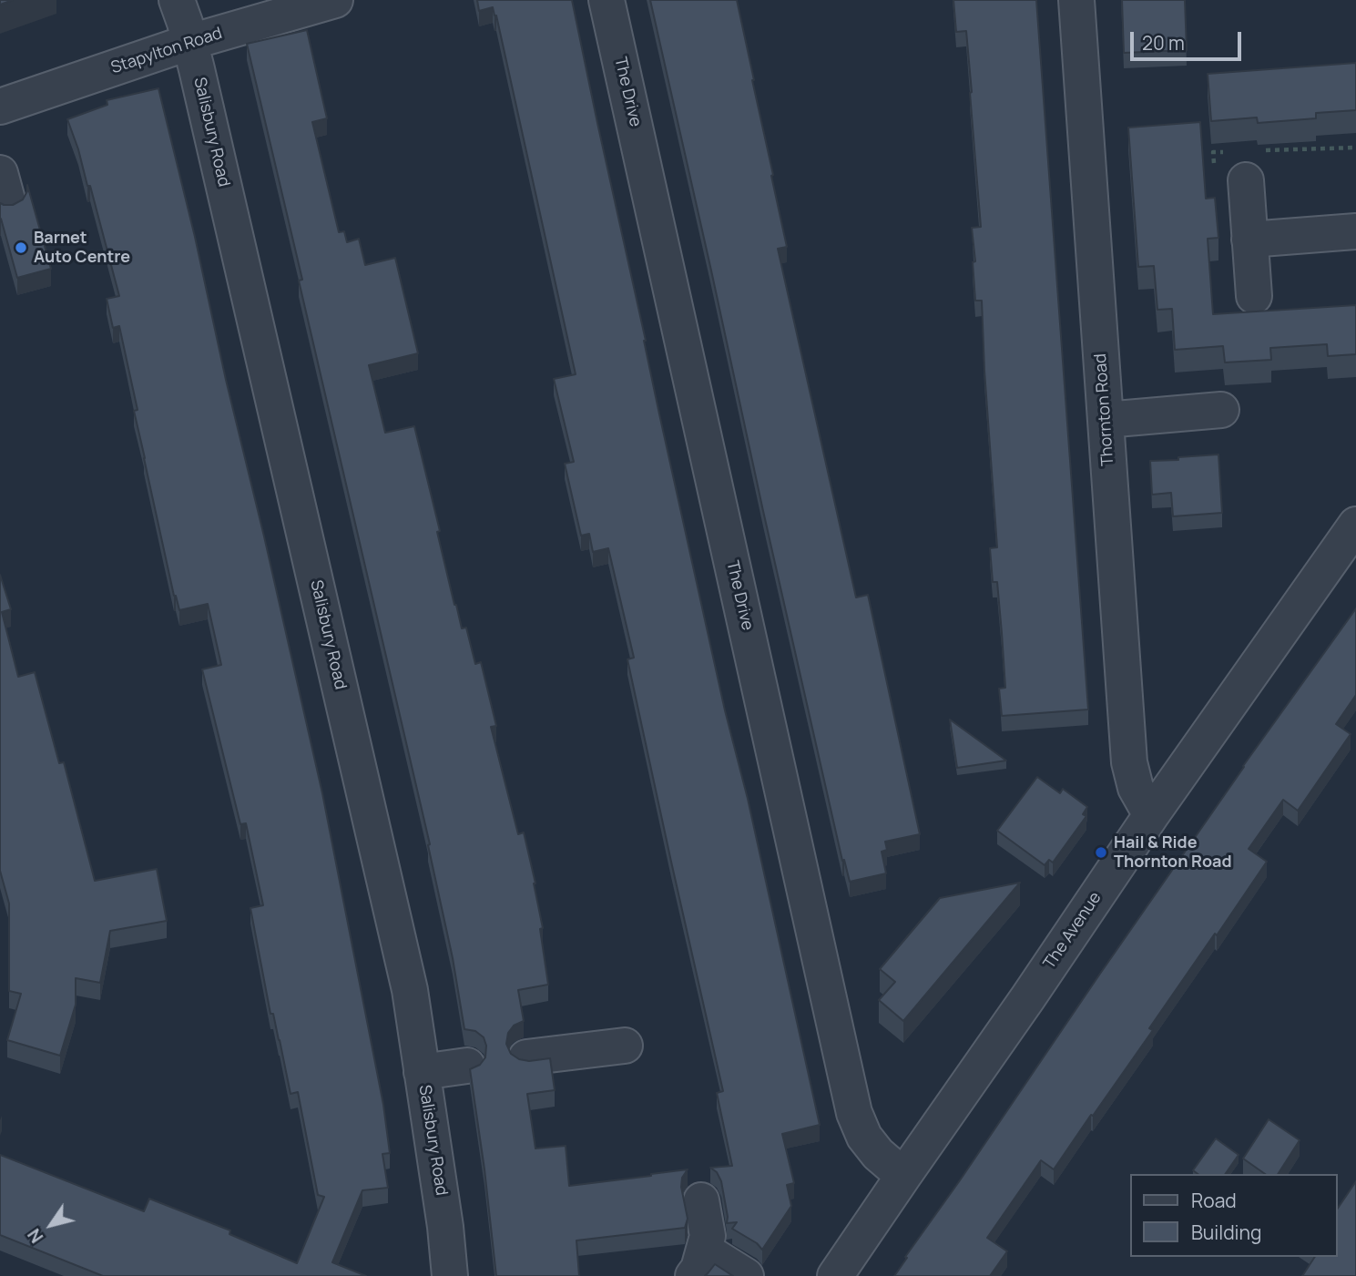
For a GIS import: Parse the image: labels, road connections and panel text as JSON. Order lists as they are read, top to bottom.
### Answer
{
  "streets": {
    "street": [
      "Stapylton Road",
      "The Drive",
      "Salisbury Road",
      "Thornton Road",
      "The Avenue"
    ]
  },
  "crossings": [
    ["Stapylton Road", "Salisbury Road"],
    ["The Drive", "The Avenue"],
    ["Thornton Road", "The Avenue"]
  ],
  "places": ["Barnet Auto Centre", "Hail & Ride Thornton Road"],
  "legend": ["Road", "Building"],
  "scale_bar": "20 m",
  "north": "bottom left"
}
